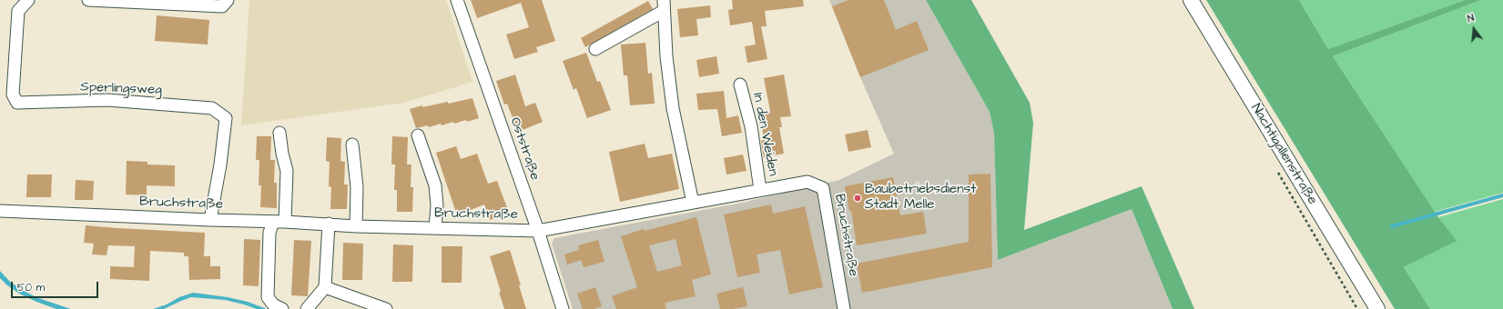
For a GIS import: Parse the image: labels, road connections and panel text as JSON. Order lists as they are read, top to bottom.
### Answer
{
  "streets": {
    "main road": ["Nachtigallenstraße"],
    "street": [
      "Sperlingsweg",
      "In den Weiden",
      "Oststraße",
      "Bruchstraße"
    ]
  },
  "crossings": [
    ["Sperlingsweg", "Bruchstraße"],
    ["In den Weiden", "Bruchstraße"],
    ["Oststraße", "Bruchstraße"]
  ],
  "places": ["Baubetriebsdienst Stadt Melle"],
  "scale_bar": "50 m",
  "north": "top"
}
